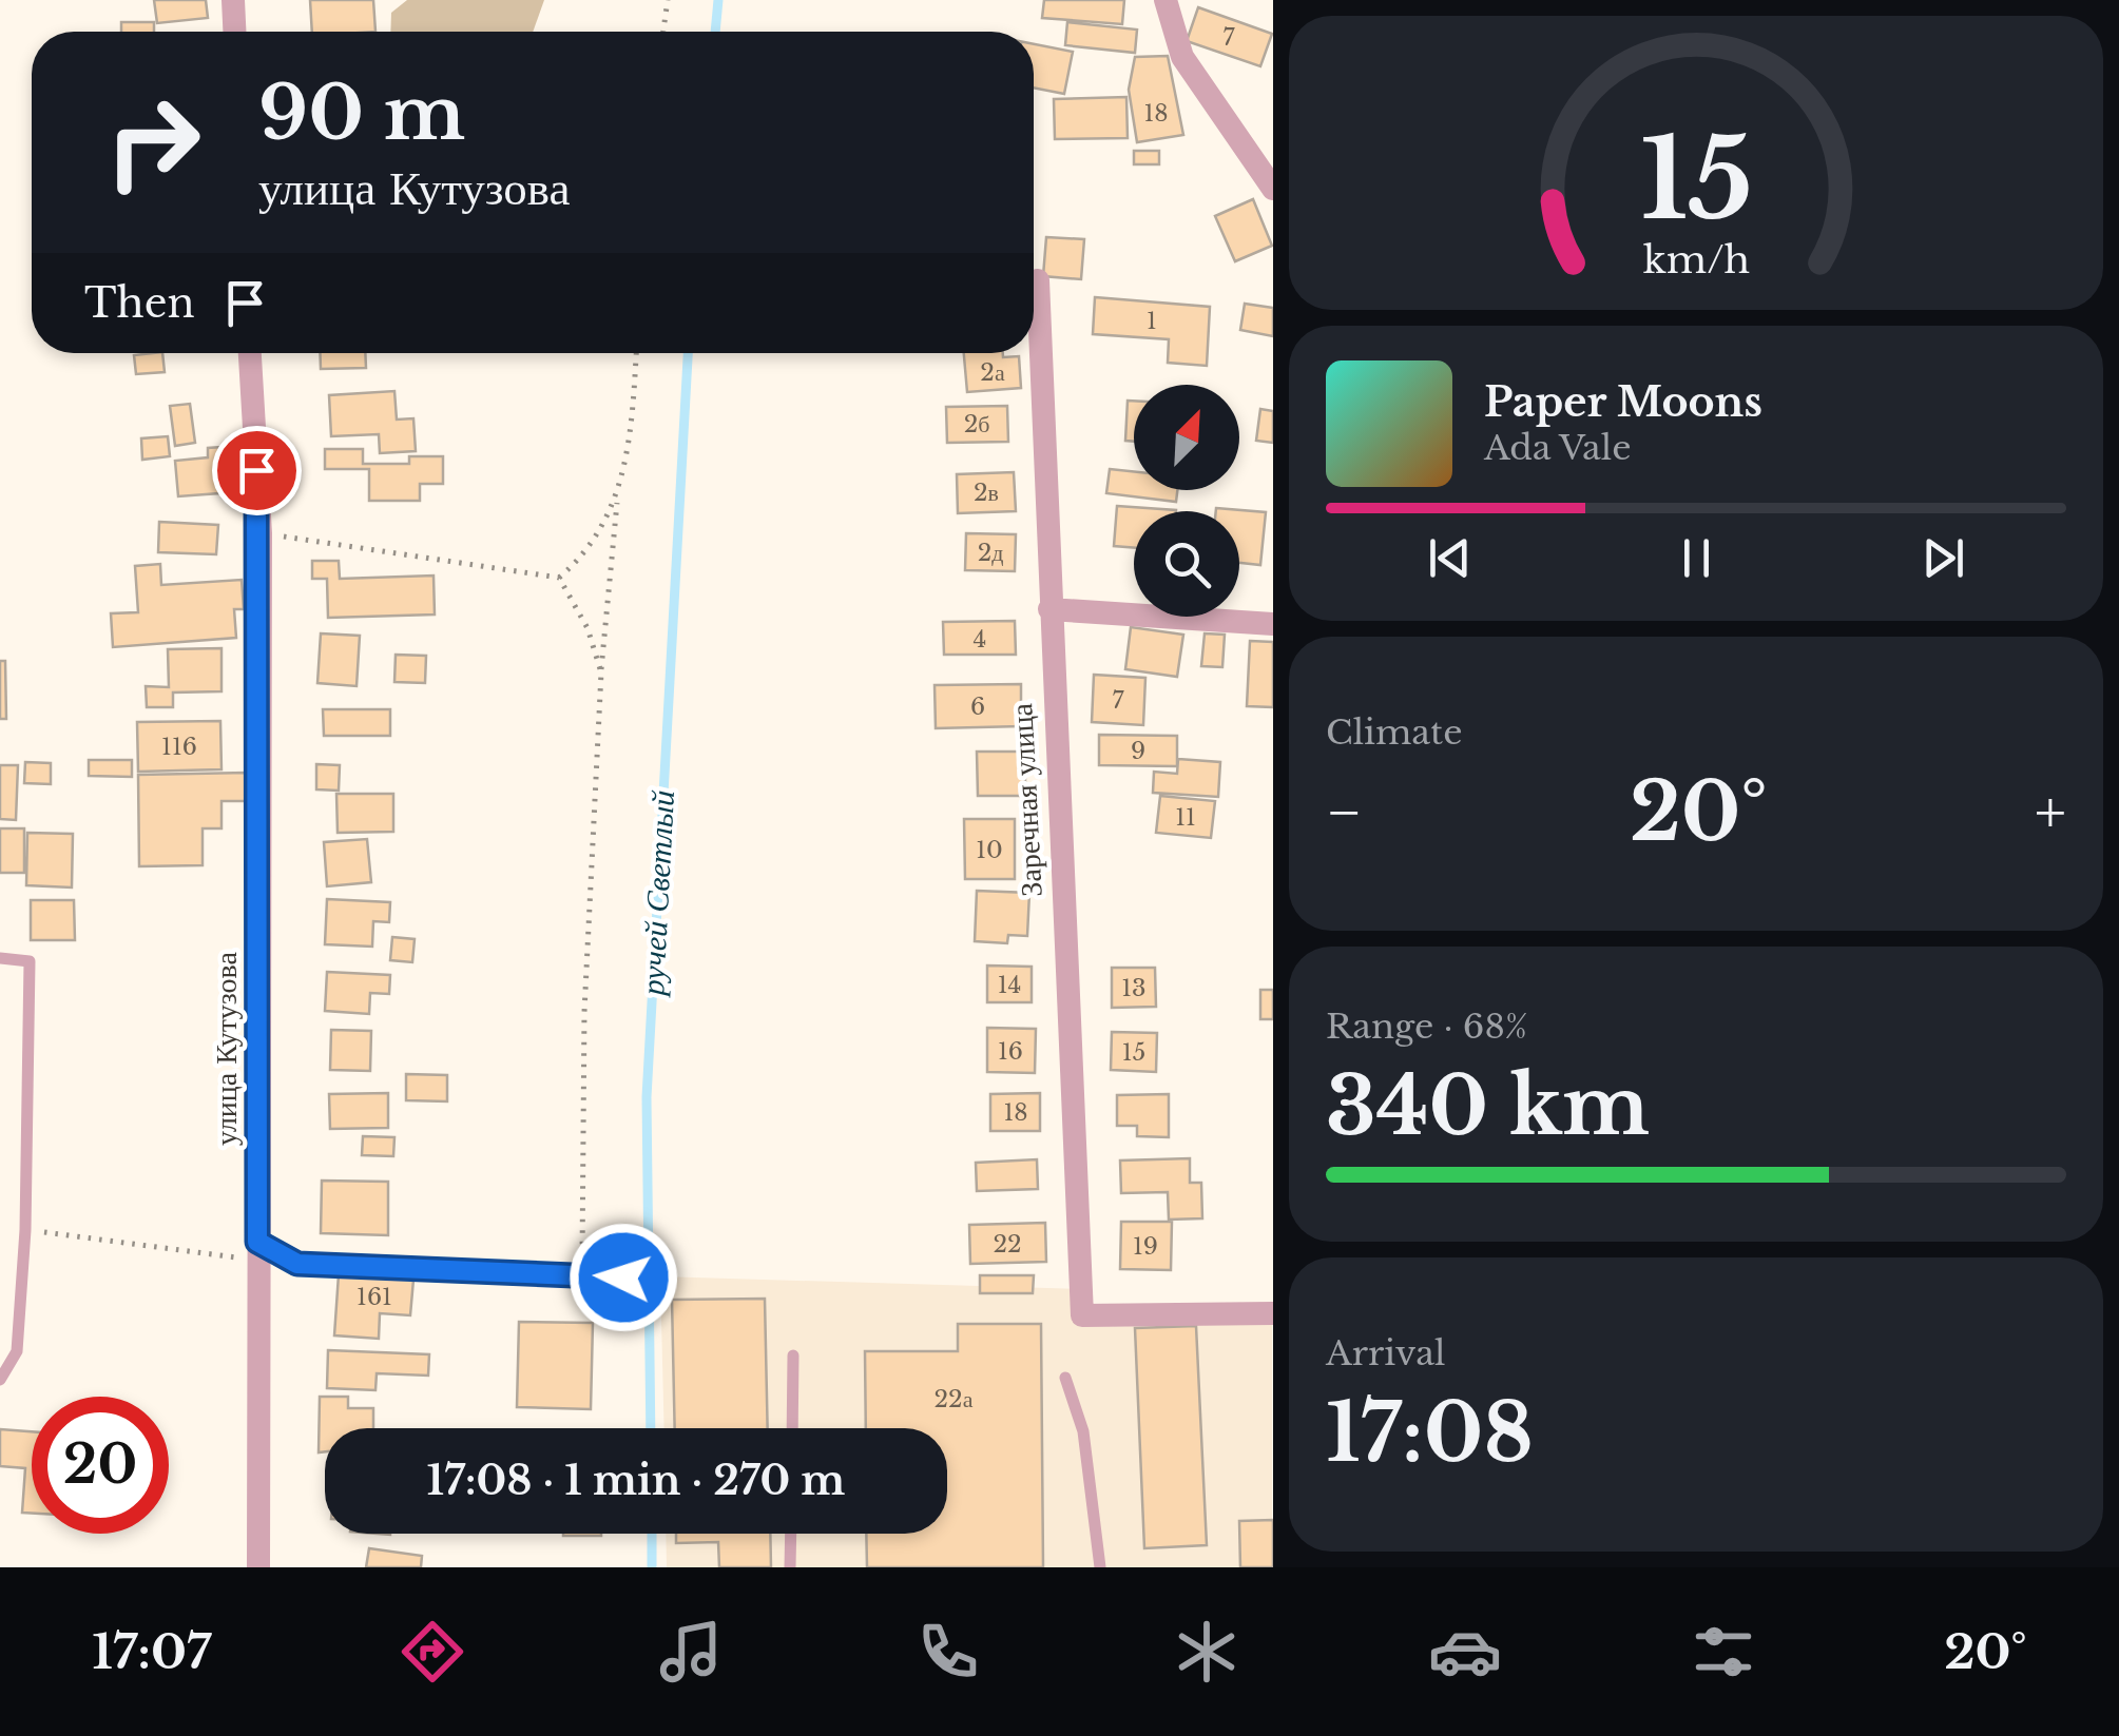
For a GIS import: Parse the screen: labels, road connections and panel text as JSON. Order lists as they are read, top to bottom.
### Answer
{
  "streets": {
    "street": ["Заречная улица", "улица Кутузова"]
  },
  "water": ["ручей Светлый"],
  "house_numbers": [
    "7",
    "18",
    "1",
    "2а",
    "2б",
    "2в",
    "2д",
    "4",
    "7",
    "6",
    "116",
    "9",
    "11",
    "10",
    "14",
    "13",
    "16",
    "15",
    "18",
    "22",
    "19",
    "161",
    "22а"
  ],
  "north": "top right",
  "page": {
    "turn": ["90 m", "улица Кутузова"],
    "then": "Then",
    "song": ["Paper Moons", "Ada Vale"],
    "tile": [
      "Climate",
      ["Range · 68%", "340 km"],
      ["Arrival", "17:08"]
    ],
    "heat": ["−", "20°", "+"],
    "limit": "20",
    "trip": "17:08 · 1 min · 270 m",
    "tabs": ["17:07", "20°"],
    "gauge": ["15", "km/h"]
  }
}
